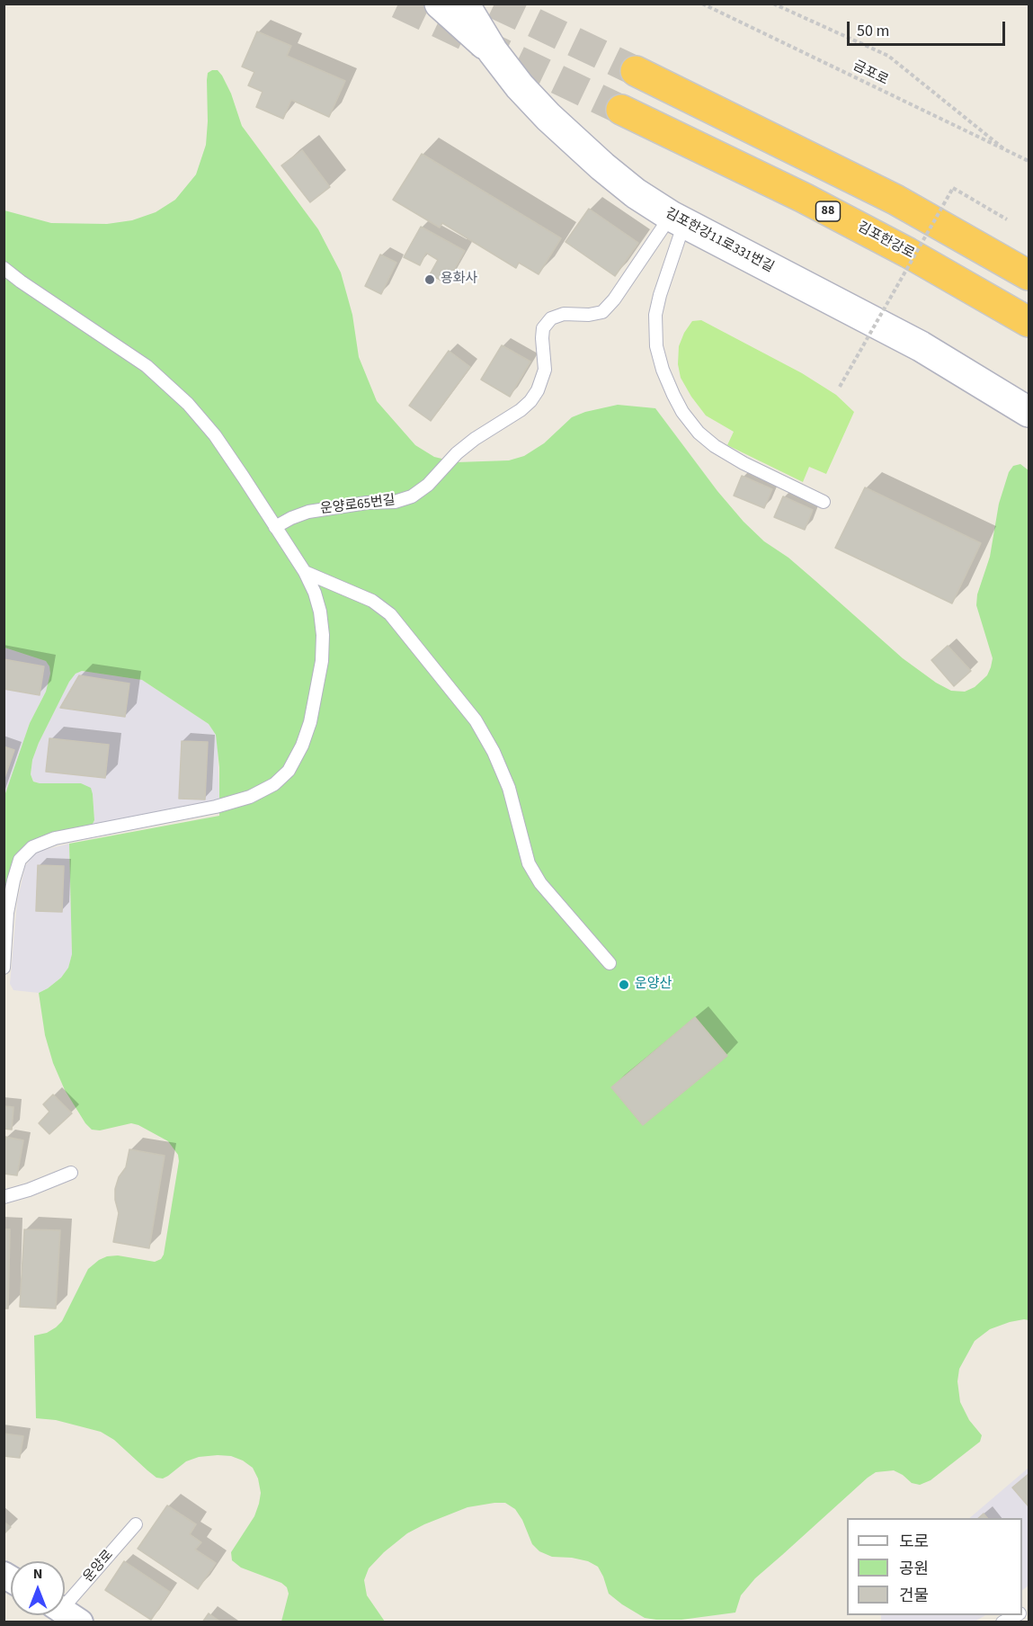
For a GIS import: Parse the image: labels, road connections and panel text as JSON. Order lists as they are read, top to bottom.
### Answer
{
  "streets": {
    "highway": ["88", "김포한강로"],
    "main road": ["김포한강11로331번길"],
    "lane": ["운양로65번길", "운양로"],
    "path": ["금포로"]
  },
  "crossings": [
    ["김포한강11로331번길", "운양로65번길"]
  ],
  "places": ["용화사", "운양산"],
  "legend": ["도로", "공원", "건물"],
  "scale_bar": "50 m",
  "north": "top"
}
